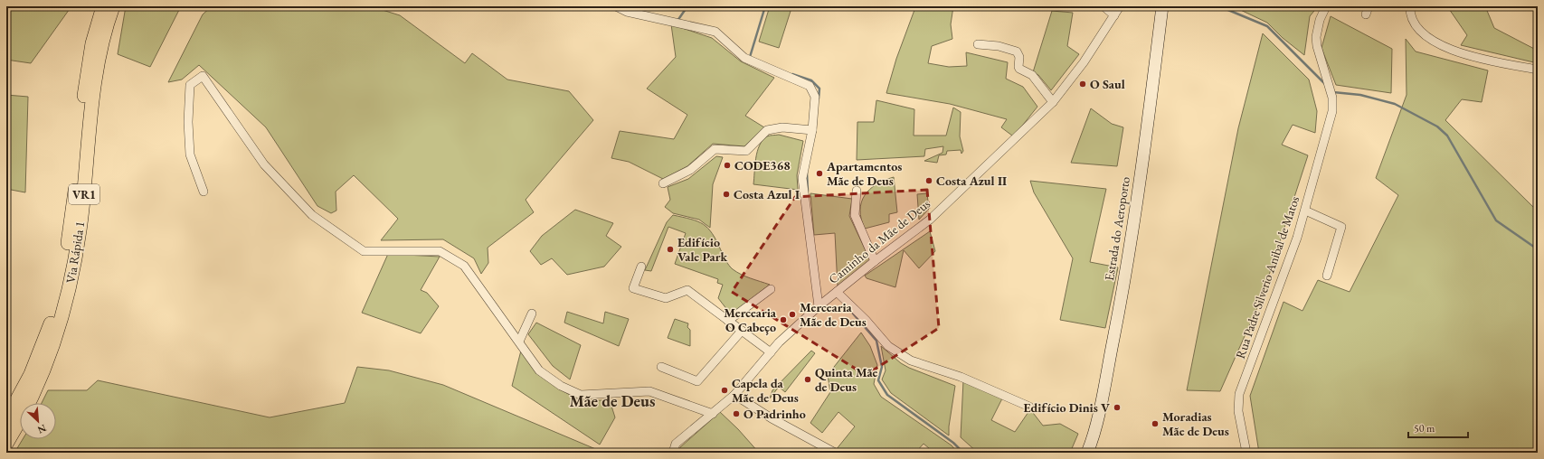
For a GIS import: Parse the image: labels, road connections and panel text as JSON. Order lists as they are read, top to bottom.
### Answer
{
  "streets": {
    "highway": ["VR1", "Via Rápida 1"],
    "main road": ["Estrada do Aeroporto"],
    "street": ["Caminho da Mãe de Deus", "Rua Padre Silverio Anibal de Matos"]
  },
  "districts": ["Mãe de Deus"],
  "places": [
    "O Saul",
    "CODE368",
    "Apartamentos Mãe de Deus",
    "Costa Azul II",
    "Costa Azul I",
    "Edifício Vale Park",
    "Mercearia Mãe de Deus",
    "Mercearia O Cabeço",
    "Quinta Mãe de Deus",
    "Capela da Mãe de Deus",
    "Edifício Dinis V",
    "O Padrinho",
    "Moradias Mãe de Deus"
  ],
  "scale_bar": "50 m",
  "north": "bottom right"
}
